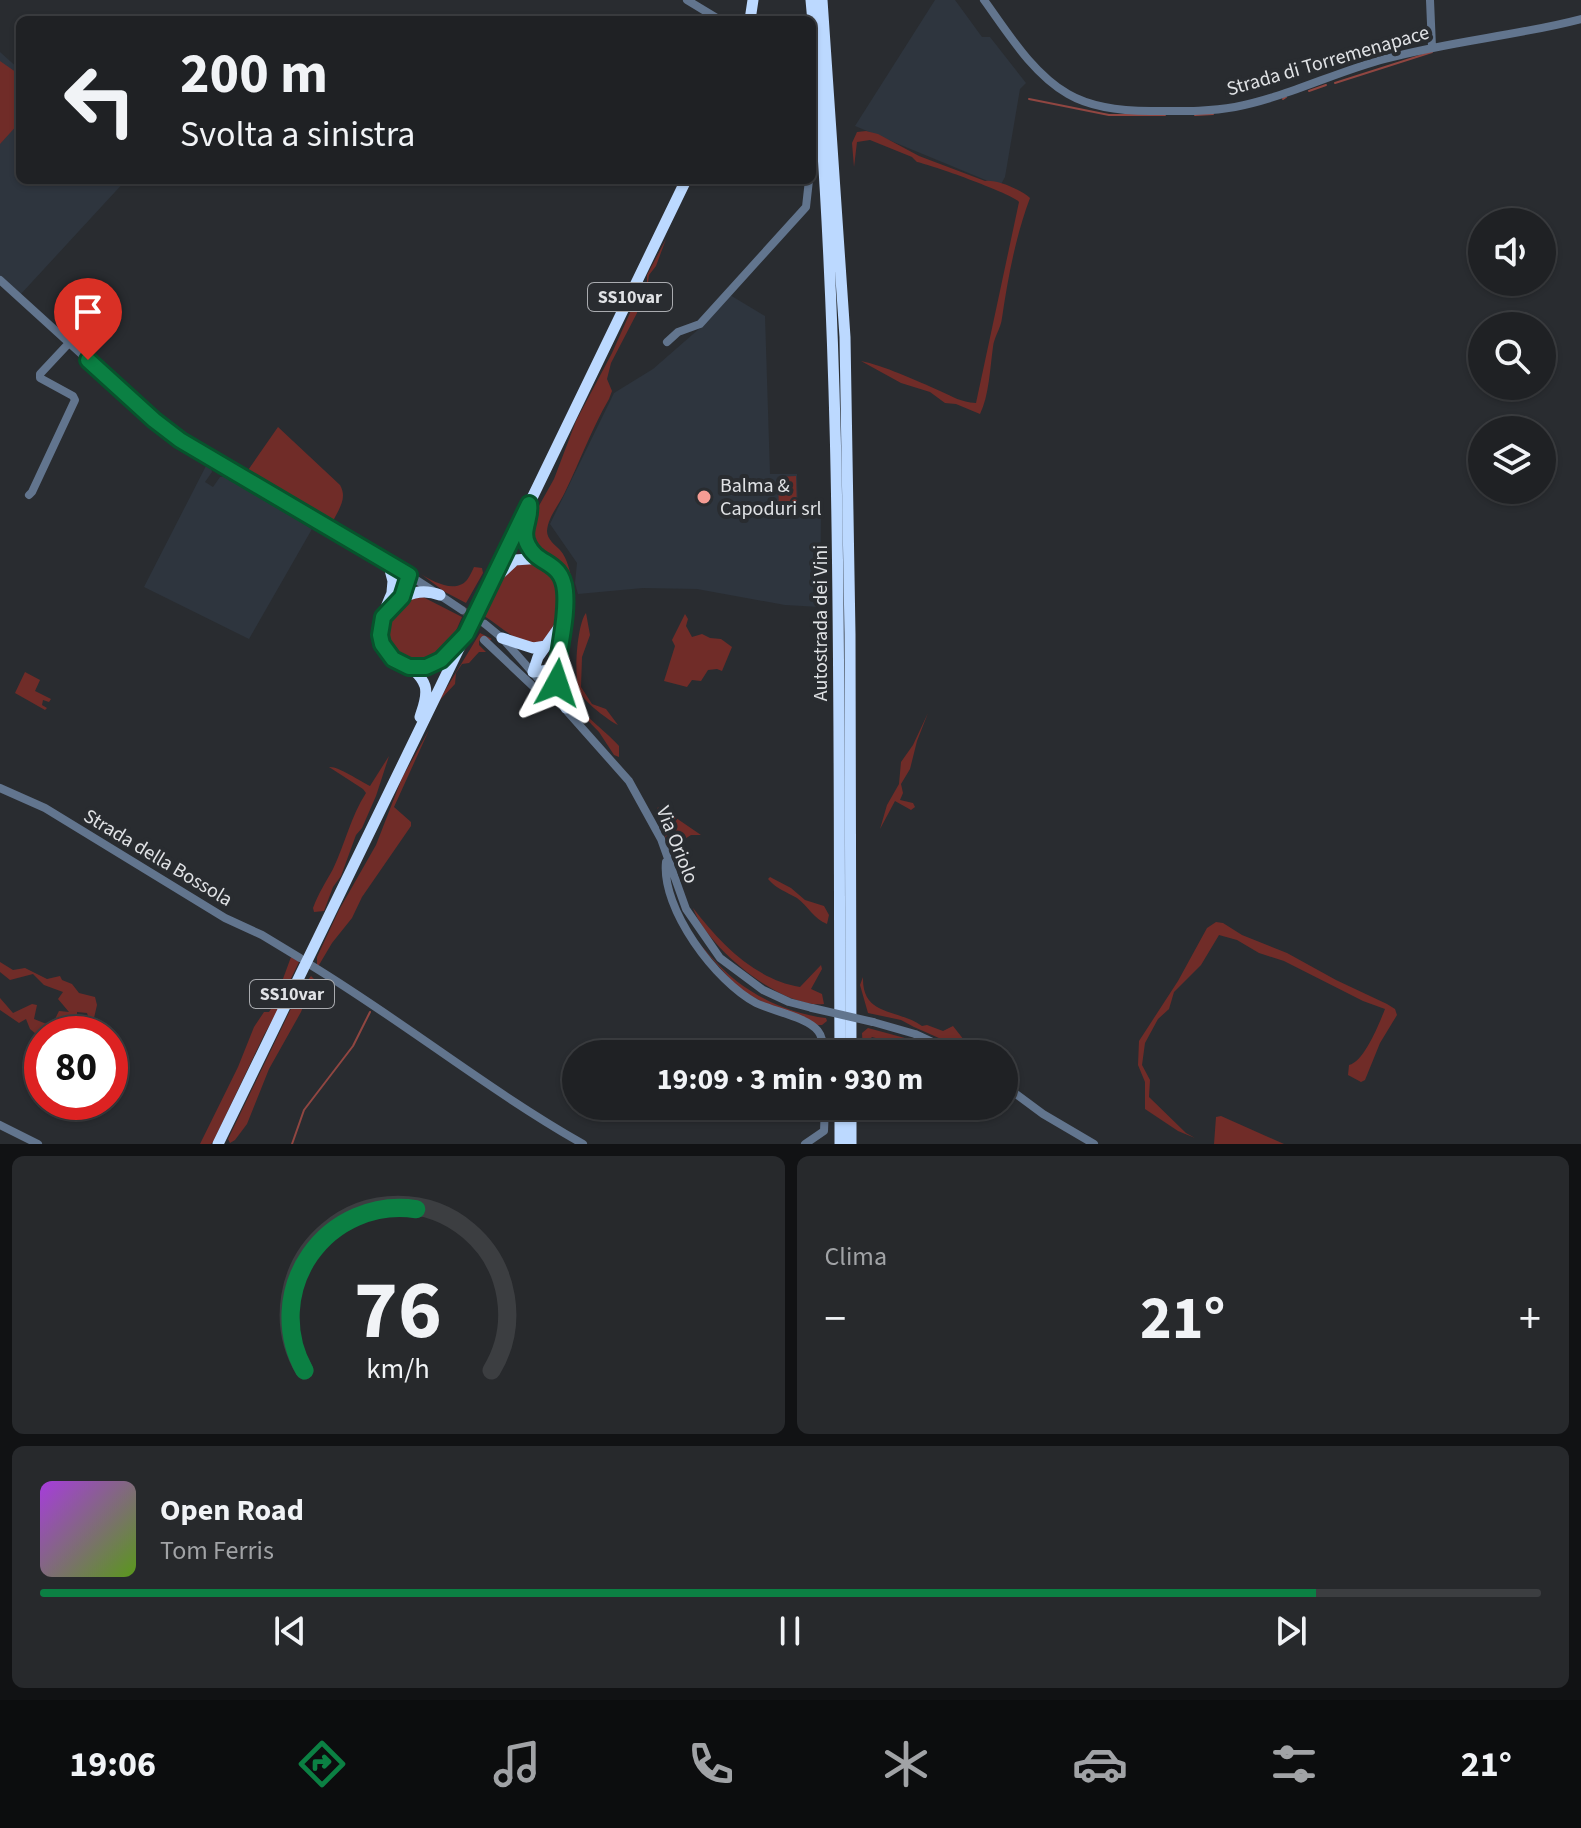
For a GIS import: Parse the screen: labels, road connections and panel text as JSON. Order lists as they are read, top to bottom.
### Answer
{
  "streets": {
    "highway": ["SS10var", "Autostrada dei Vini"],
    "street": ["Strada di Torremenapace", "Via Oriolo", "Strada della Bossola"]
  },
  "places": ["Balma & Capoduri srl"],
  "page": {
    "turn": ["200 m", "Svolta a sinistra"],
    "limit": "80",
    "trip": "19:09 · 3 min · 930 m",
    "tile": "Clima",
    "heat": ["−", "21°", "+"],
    "song": ["Open Road", "Tom Ferris"],
    "tabs": ["19:06", "21°"],
    "gauge": ["76", "km/h"]
  }
}
